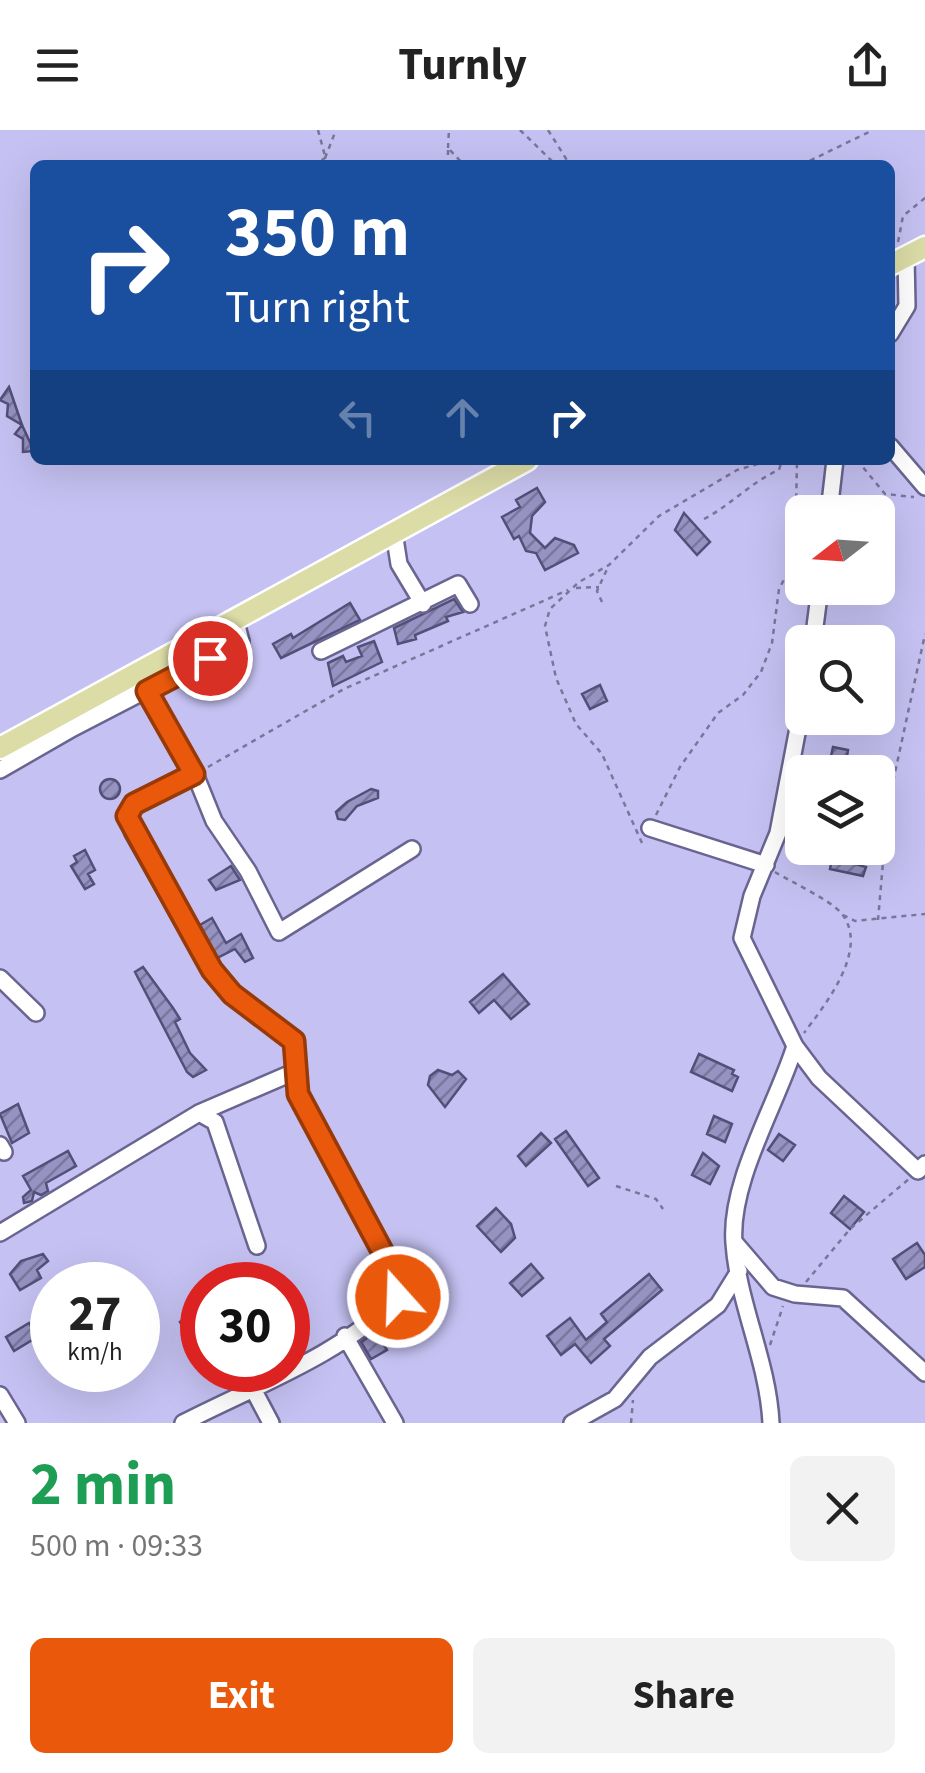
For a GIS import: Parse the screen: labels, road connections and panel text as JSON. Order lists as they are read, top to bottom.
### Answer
{
  "north": "left",
  "page": {
    "header": "Turnly",
    "turn": ["350 m", "Turn right"],
    "speed": "27 km/h",
    "limit": "30",
    "heading": ["2 min", "500 m · 09:33"],
    "buttons": ["Exit", "Share"]
  }
}
